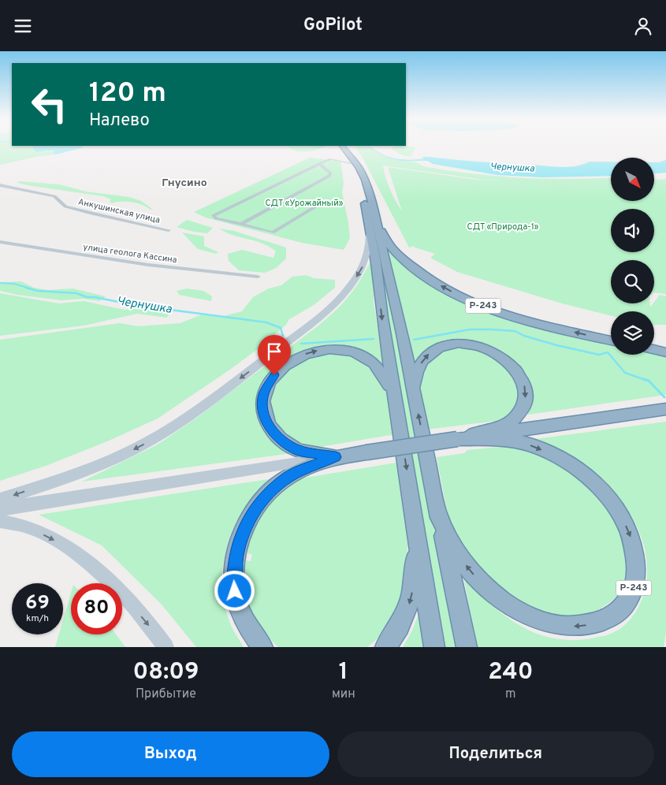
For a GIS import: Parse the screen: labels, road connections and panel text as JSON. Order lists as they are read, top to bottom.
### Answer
{
  "streets": {
    "highway": ["Р-243"],
    "street": ["Анкушинская улица", "улица геолога Кассина"]
  },
  "districts": ["Гнусино"],
  "water": ["Чернушка"],
  "parks": ["СДТ «Урожайный»", "СДТ «Природа-1»"],
  "north": "bottom right",
  "page": {
    "header": "GoPilot",
    "turn": ["120 m", "Налево"],
    "speed": "69 km/h",
    "limit": "80",
    "eta": [
      "08:09",
      "Прибытие",
      "1",
      "мин",
      "240",
      "m"
    ],
    "buttons": ["Выход", "Поделиться"]
  }
}
